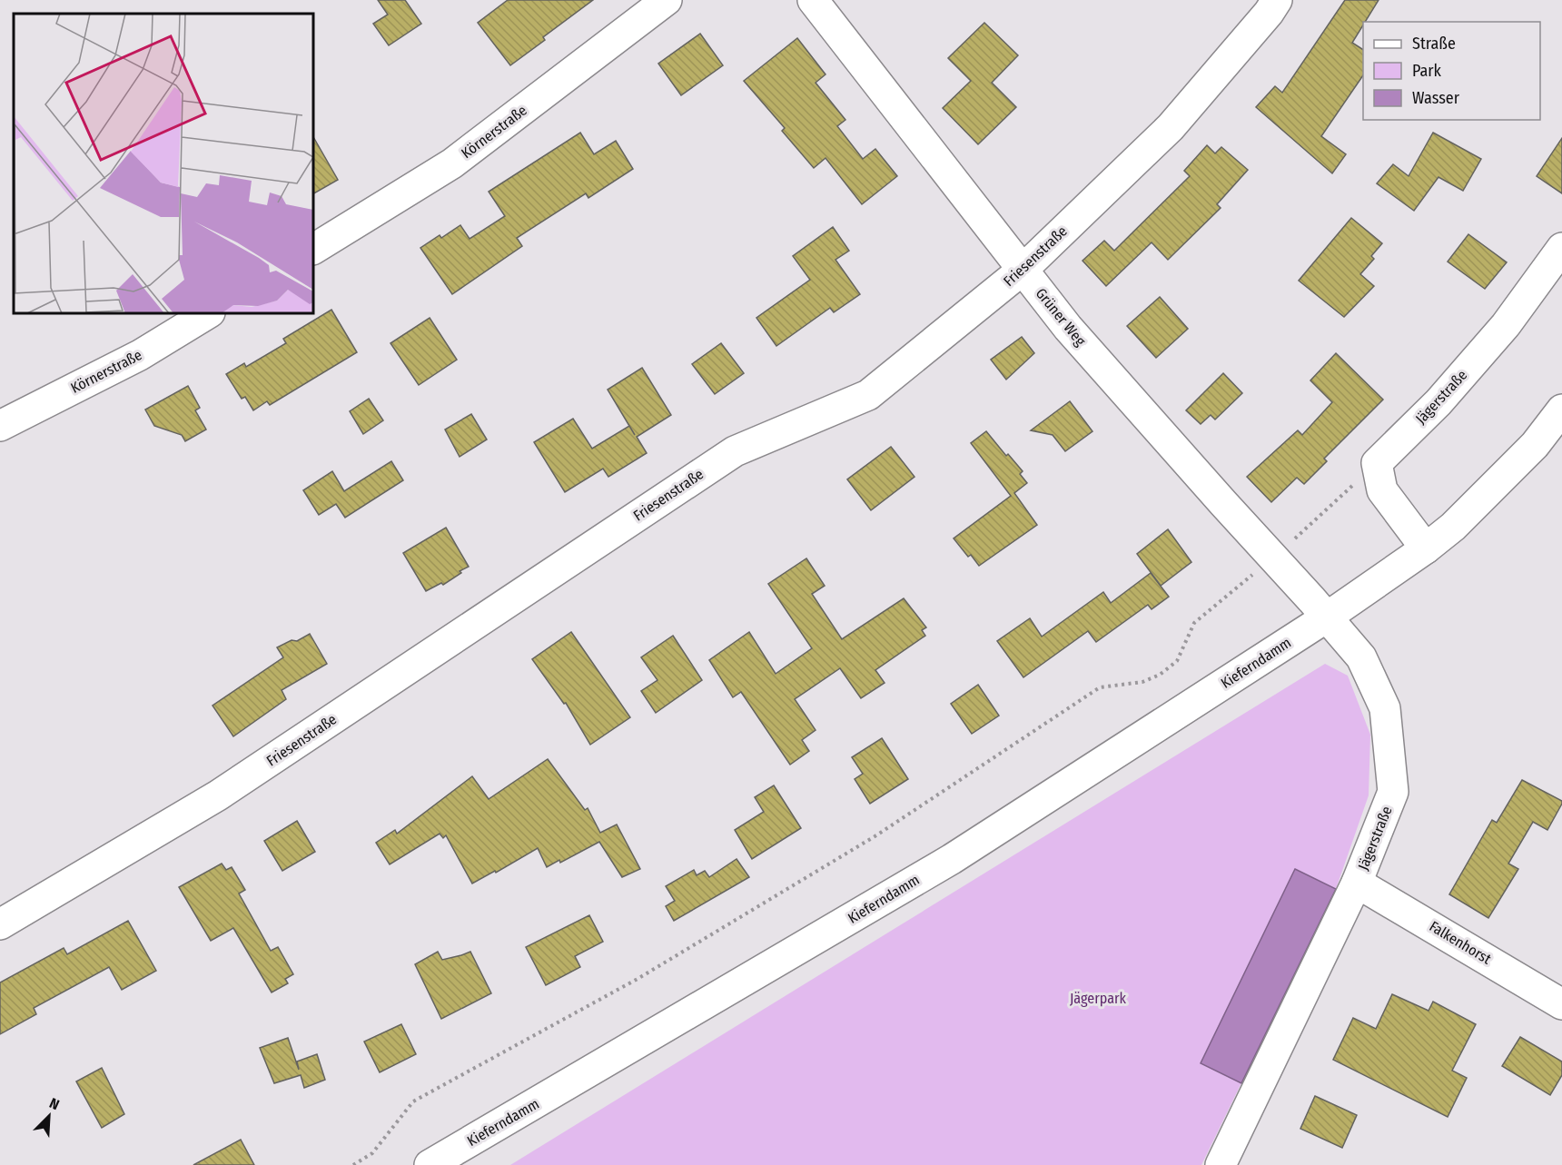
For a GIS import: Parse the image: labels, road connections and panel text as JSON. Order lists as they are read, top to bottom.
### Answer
{
  "streets": {
    "street": [
      "Körnerstraße",
      "Friesenstraße",
      "Grüner Weg",
      "Jägerstraße",
      "Kieferndamm",
      "Falkenhorst"
    ]
  },
  "crossings": [
    ["Friesenstraße", "Grüner Weg"],
    ["Grüner Weg", "Jägerstraße"],
    ["Grüner Weg", "Kieferndamm"],
    ["Jägerstraße", "Kieferndamm"],
    ["Jägerstraße", "Falkenhorst"]
  ],
  "parks": ["Jägerpark"],
  "legend": ["Straße", "Park", "Wasser"],
  "north": "top right"
}
